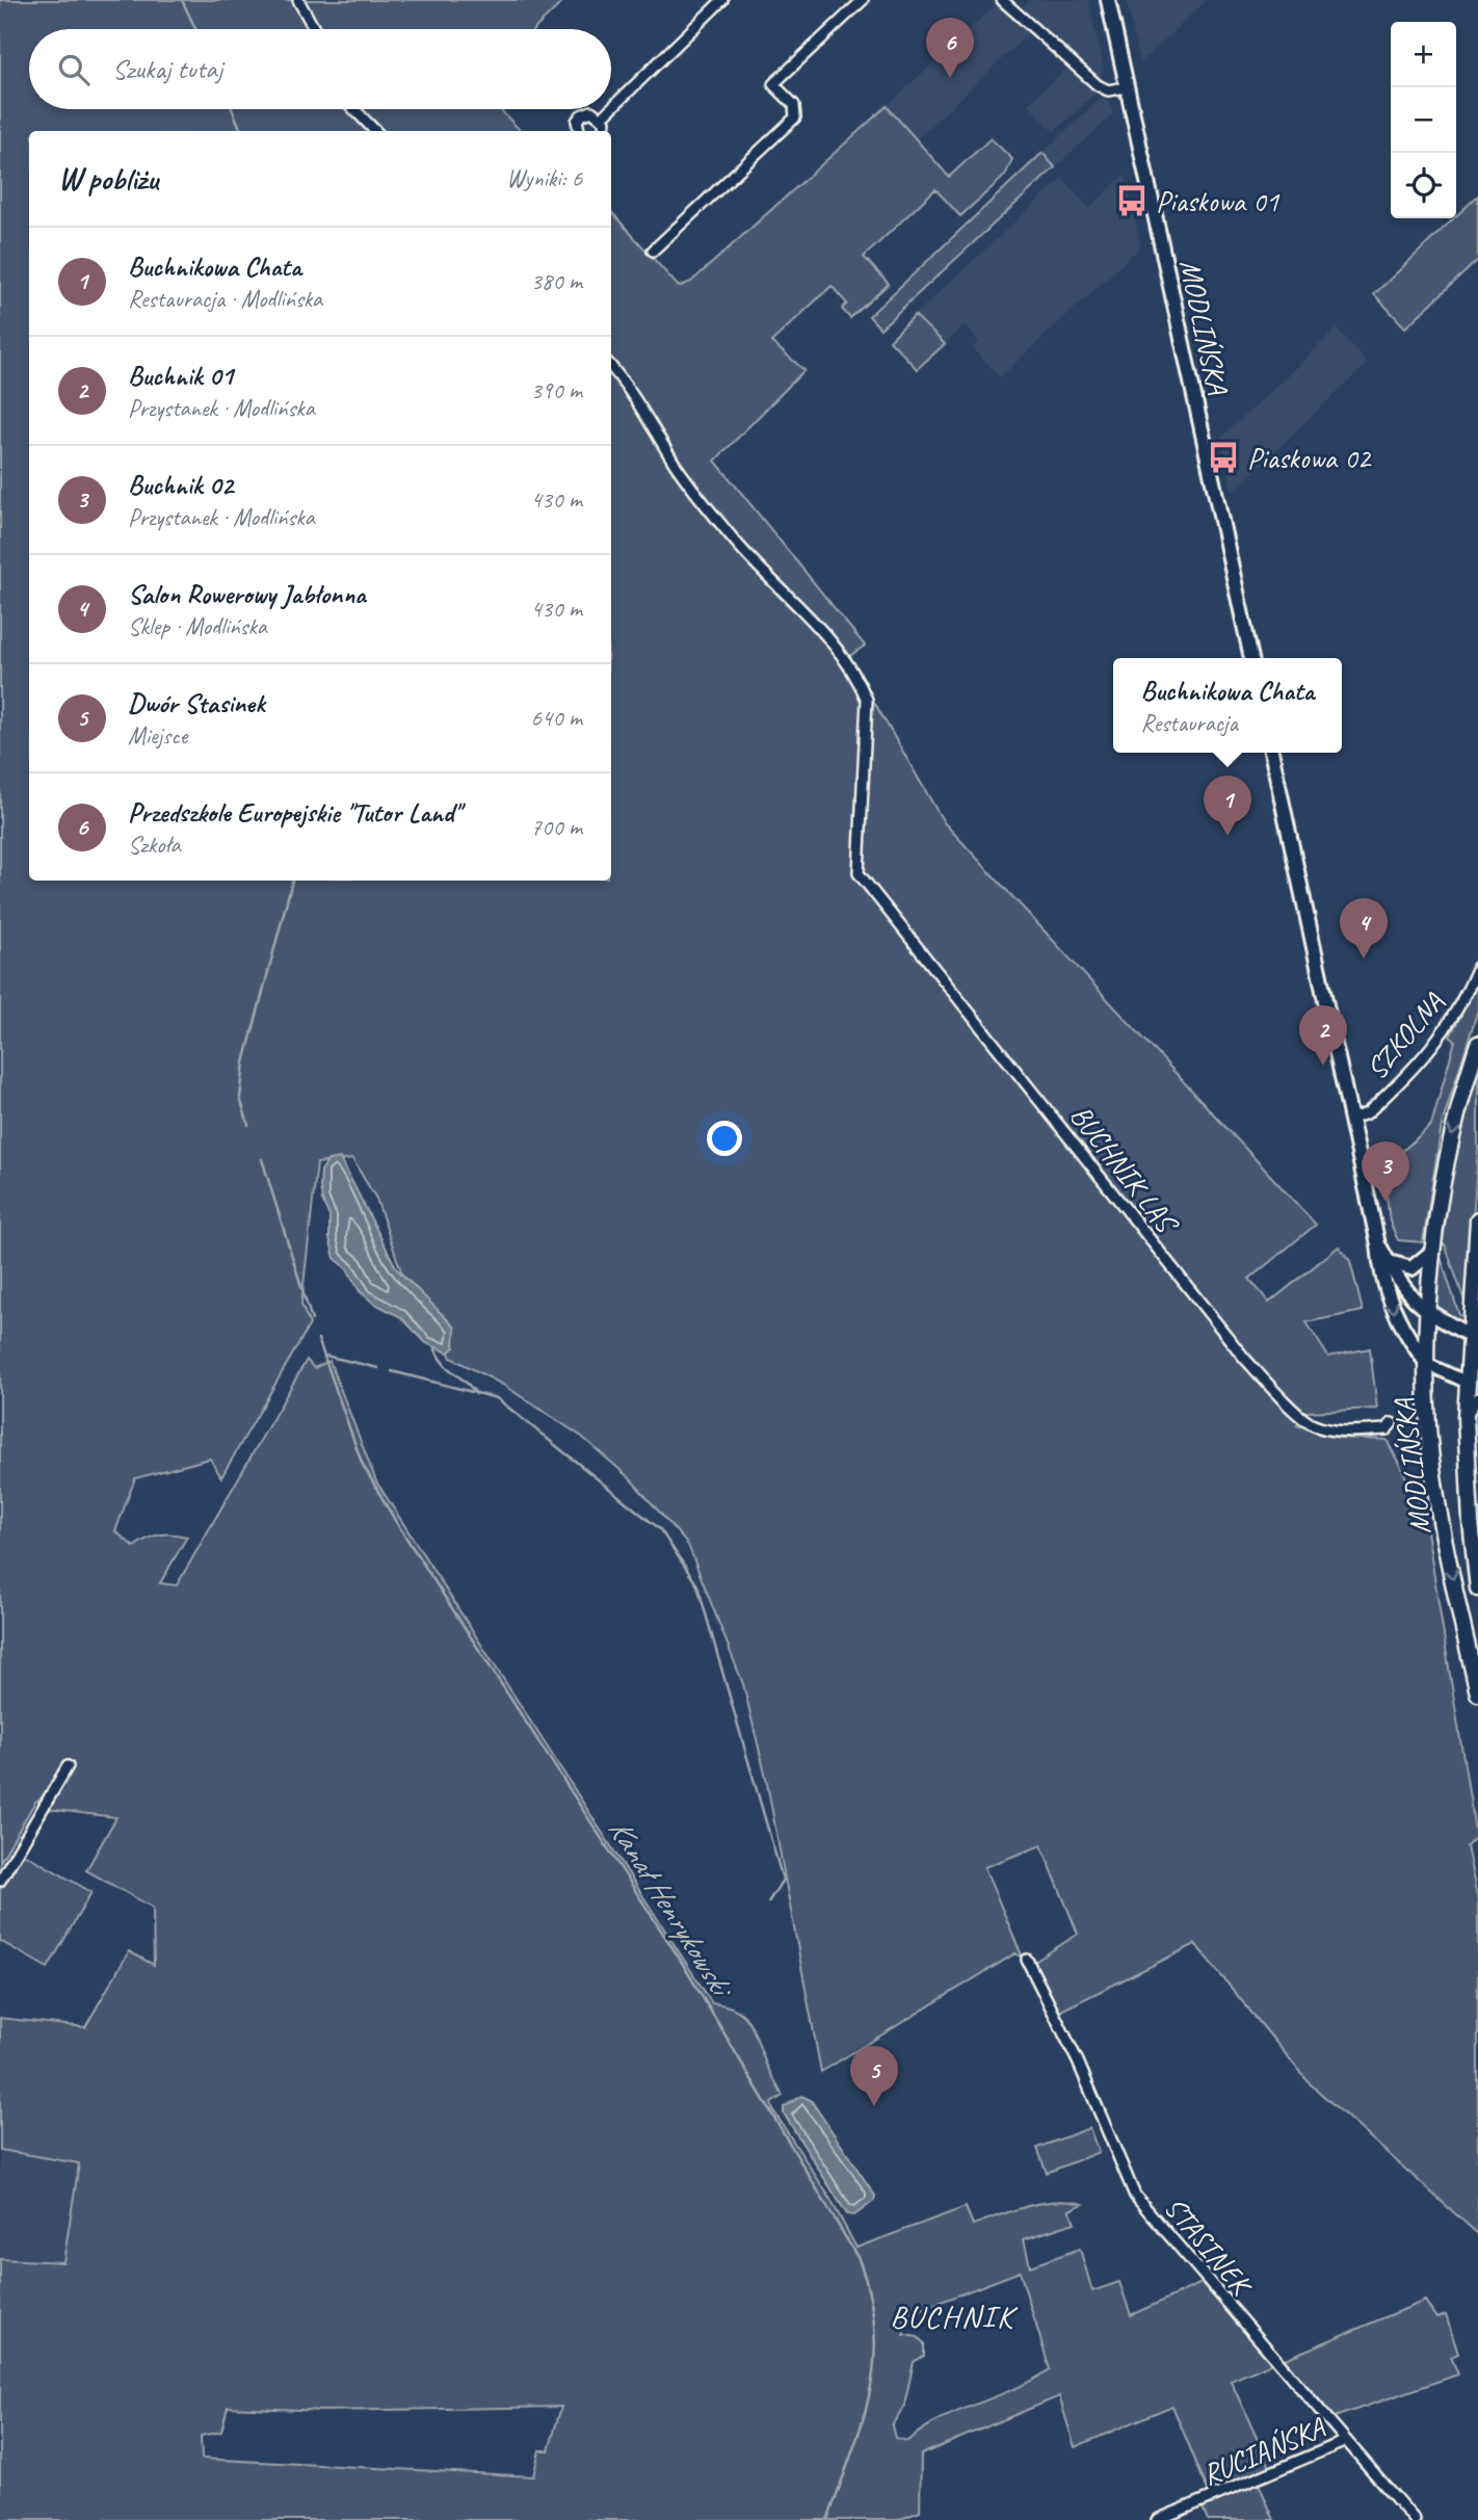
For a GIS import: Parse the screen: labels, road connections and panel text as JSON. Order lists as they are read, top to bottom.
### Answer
{
  "streets": {
    "main road": ["MODLIŃSKA"],
    "street": [
      "SZKOLNA",
      "BUCHNIK LAS",
      "STASINEK",
      "RUCIAŃSKA"
    ]
  },
  "crossings": [
    ["MODLIŃSKA", "SZKOLNA"],
    ["STASINEK", "RUCIAŃSKA"]
  ],
  "districts": ["BUCHNIK"],
  "water": ["Kanał Henrykowski"],
  "places": {
    "bus stop": ["Piaskowa 01", "Piaskowa 02"]
  },
  "page": {
    "pins": [
      "6",
      "1",
      "4",
      "2",
      "3",
      "5"
    ],
    "map_buttons": ["+", "−"],
    "search": "Szukaj tutaj",
    "heading": ["W pobliżu", "Wyniki: 6"],
    "list": [
      {
        "mark": "1",
        "name": "Buchnikowa Chata",
        "note": "Restauracja · Modlińska",
        "value": "380 m"
      },
      {
        "mark": "2",
        "name": "Buchnik 01",
        "note": "Przystanek · Modlińska",
        "value": "390 m"
      },
      {
        "mark": "3",
        "name": "Buchnik 02",
        "note": "Przystanek · Modlińska",
        "value": "430 m"
      },
      {
        "mark": "4",
        "name": "Salon Rowerowy Jabłonna",
        "note": "Sklep · Modlińska",
        "value": "430 m"
      },
      {
        "mark": "5",
        "name": "Dwór Stasinek",
        "note": "Miejsce",
        "value": "640 m"
      },
      {
        "mark": "6",
        "name": "Przedszkole Europejskie \"Tutor Land\"",
        "note": "Szkoła",
        "value": "700 m"
      }
    ],
    "popup": ["Buchnikowa Chata", "Restauracja"]
  }
}
